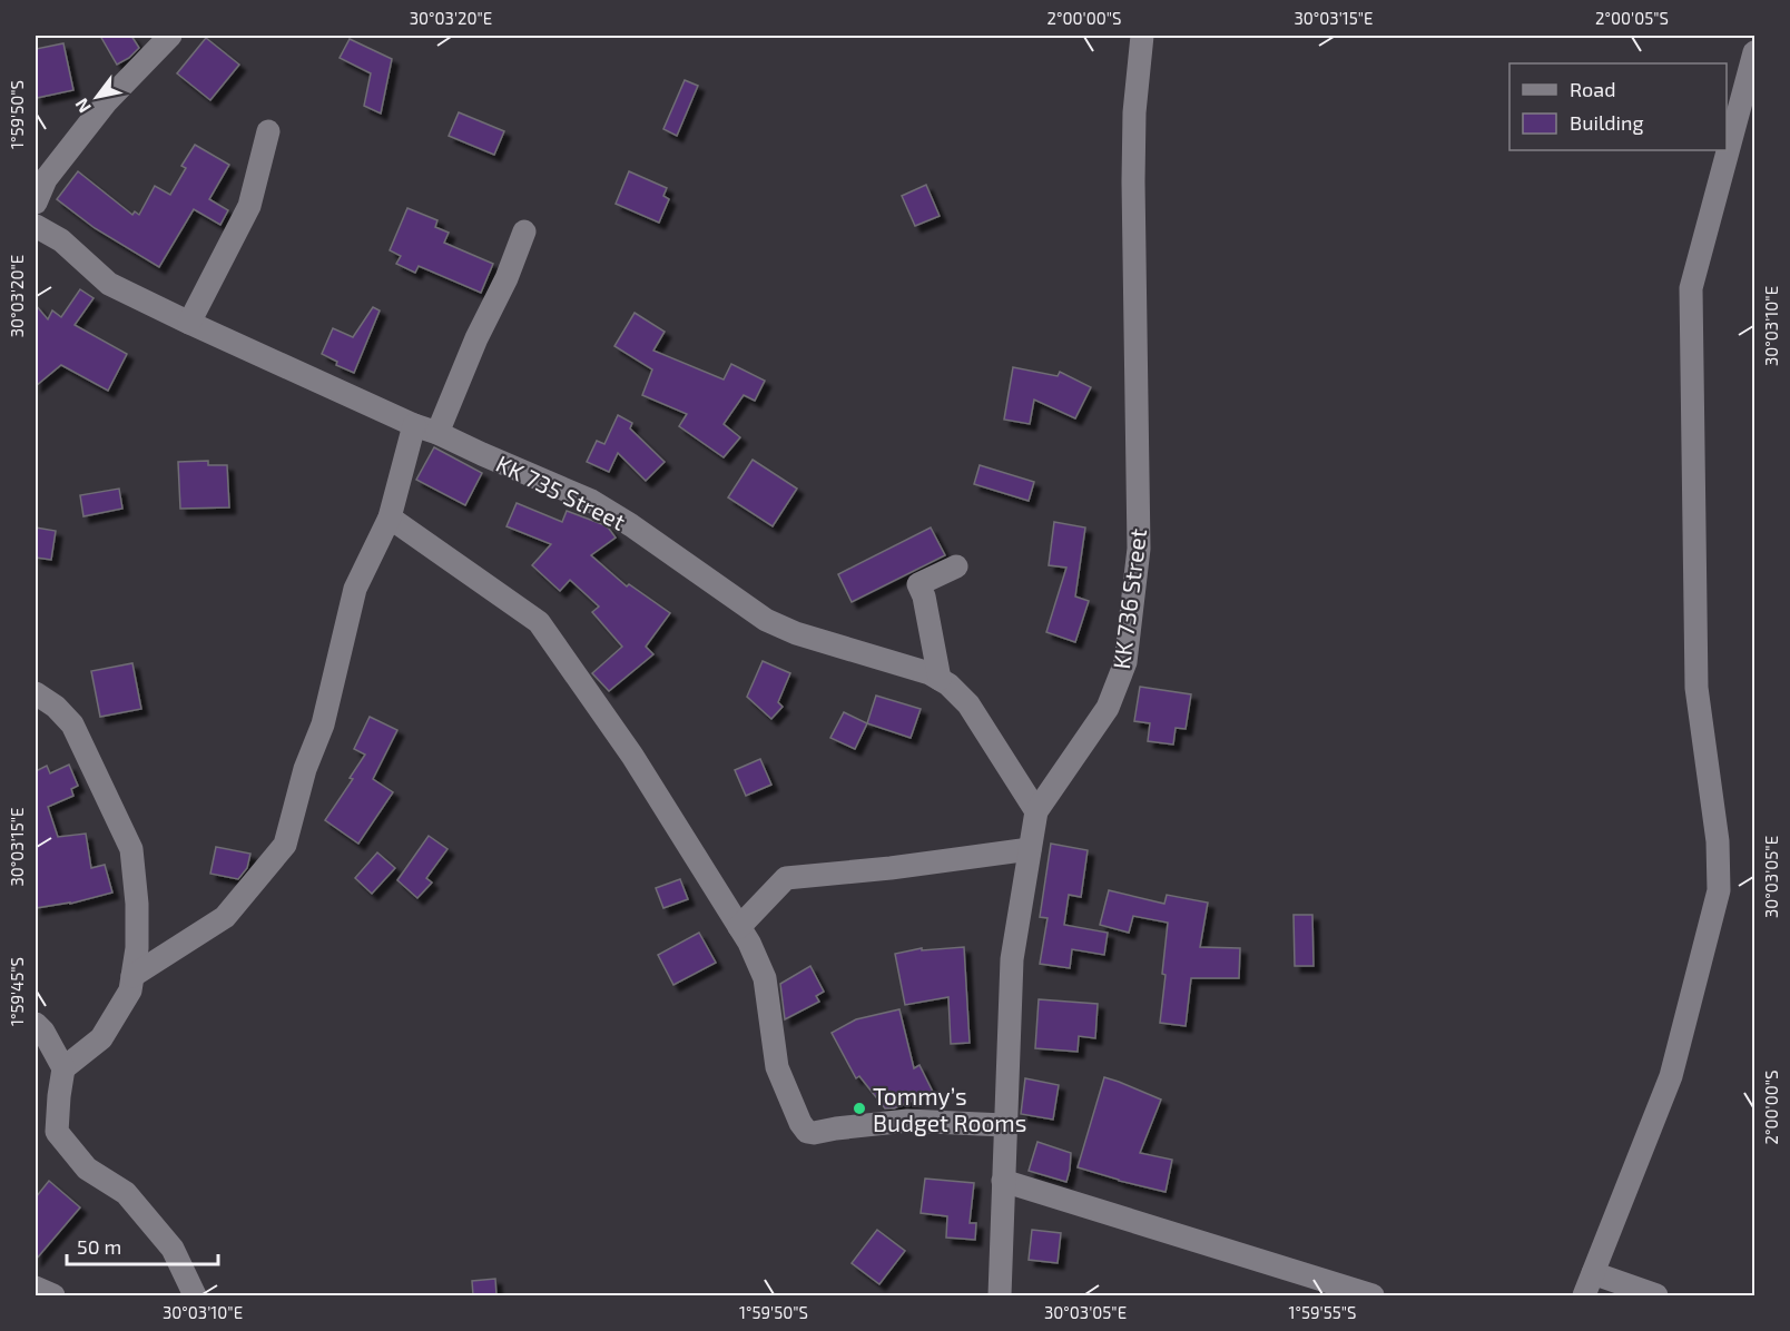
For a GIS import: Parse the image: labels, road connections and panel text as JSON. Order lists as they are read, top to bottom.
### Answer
{
  "streets": {
    "street": ["KK 735 Street", "KK 736 Street"]
  },
  "crossings": [
    ["KK 735 Street", "KK 736 Street"]
  ],
  "places": ["Tommy’s Budget Rooms"],
  "legend": ["Road", "Building"],
  "scale_bar": "50 m",
  "north": "bottom left",
  "coordinates": [
    "30°03'20\"E",
    "2°00'00\"S",
    "30°03'15\"E",
    "2°00'05\"S",
    "1°59'50\"S",
    "30°03'10\"E",
    "30°03'05\"E",
    "1°59'45\"S",
    "1°59'55\"S"
  ]
}
